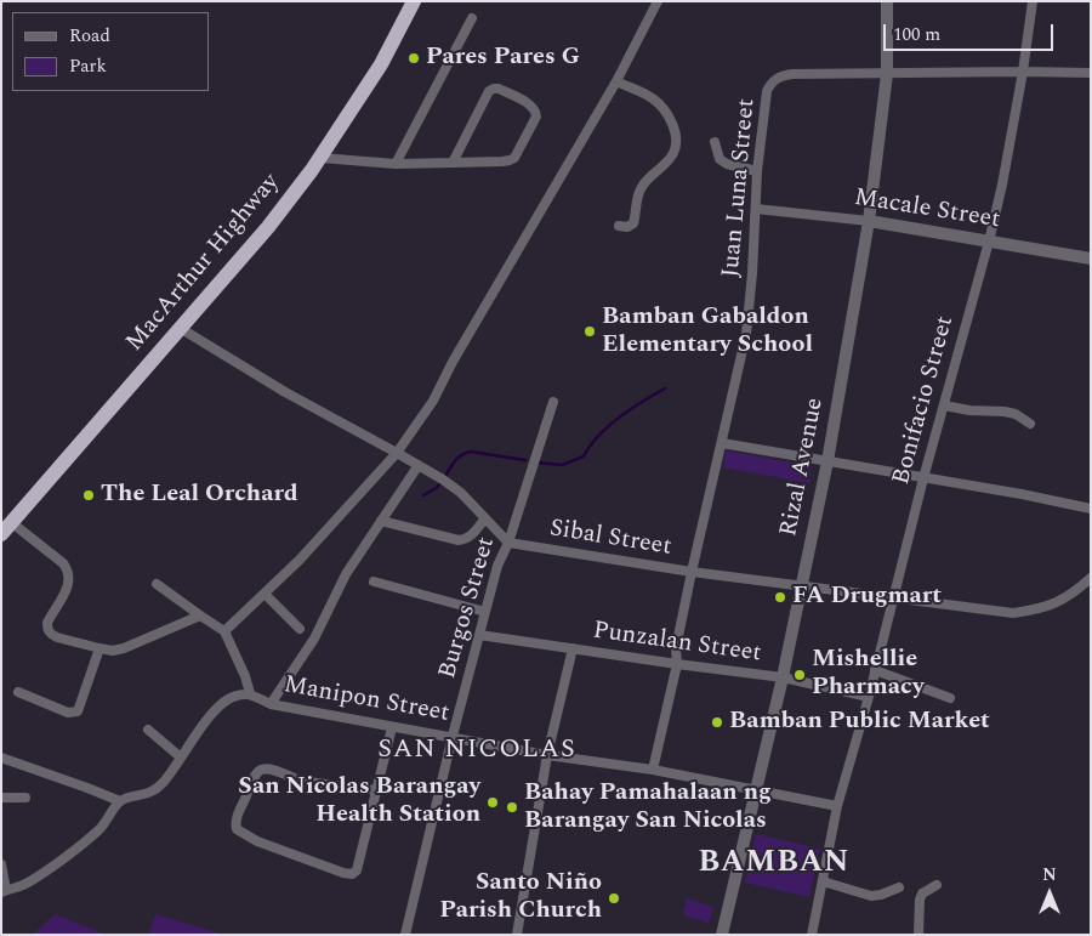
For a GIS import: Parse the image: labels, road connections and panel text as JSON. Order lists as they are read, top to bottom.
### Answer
{
  "streets": {
    "highway": ["MacArthur Highway"],
    "street": [
      "Juan Luna Street",
      "Macale Street",
      "Bonifacio Street",
      "Rizal Avenue",
      "Sibal Street",
      "Burgos Street",
      "Punzalan Street",
      "Manipon Street"
    ]
  },
  "crossings": [
    ["Juan Luna Street", "Macale Street"],
    ["Juan Luna Street", "Rizal Avenue"],
    ["Juan Luna Street", "Sibal Street"],
    ["Juan Luna Street", "Punzalan Street"],
    ["Juan Luna Street", "Manipon Street"],
    ["Macale Street", "Bonifacio Street"],
    ["Macale Street", "Rizal Avenue"],
    ["Bonifacio Street", "Sibal Street"],
    ["Bonifacio Street", "Punzalan Street"],
    ["Bonifacio Street", "Manipon Street"],
    ["Rizal Avenue", "Sibal Street"],
    ["Rizal Avenue", "Punzalan Street"],
    ["Rizal Avenue", "Manipon Street"],
    ["Sibal Street", "Burgos Street"],
    ["Burgos Street", "Punzalan Street"],
    ["Burgos Street", "Manipon Street"]
  ],
  "districts": ["SAN NICOLAS", "BAMBAN"],
  "places": [
    "Pares Pares G",
    "Bamban Gabaldon Elementary School",
    "The Leal Orchard",
    "FA Drugmart",
    "Mishellie Pharmacy",
    "Bamban Public Market",
    "San Nicolas Barangay Health Station",
    "Bahay Pamahalaan ng Barangay San Nicolas",
    "Santo Niño Parish Church"
  ],
  "legend": ["Road", "Park"],
  "scale_bar": "100 m",
  "north": "top"
}
